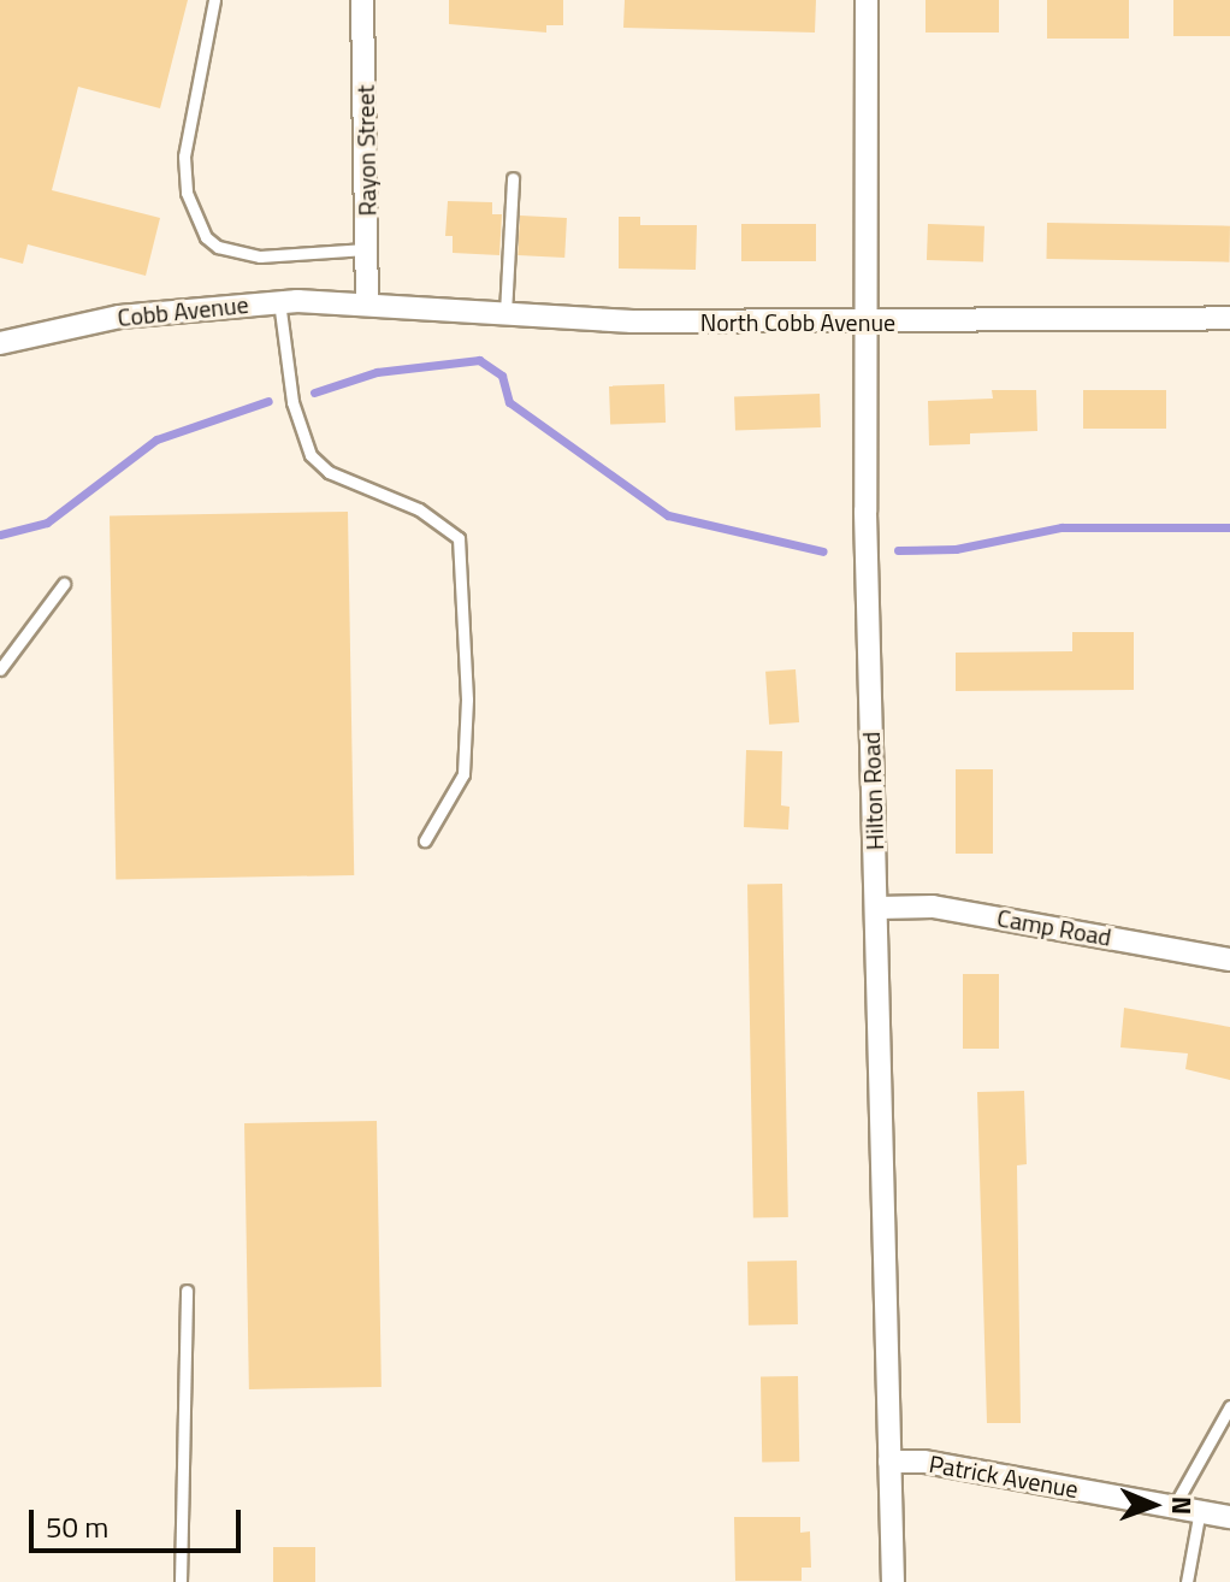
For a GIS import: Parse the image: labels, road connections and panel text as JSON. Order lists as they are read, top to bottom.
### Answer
{
  "streets": {
    "street": [
      "Rayon Street",
      "Cobb Avenue",
      "North Cobb Avenue",
      "Hilton Road",
      "Camp Road",
      "Patrick Avenue"
    ]
  },
  "crossings": [
    ["Rayon Street", "Cobb Avenue"],
    ["Rayon Street", "North Cobb Avenue"],
    ["Cobb Avenue", "North Cobb Avenue"],
    ["North Cobb Avenue", "Hilton Road"],
    ["Hilton Road", "Camp Road"],
    ["Hilton Road", "Patrick Avenue"]
  ],
  "scale_bar": "50 m",
  "north": "right"
}
